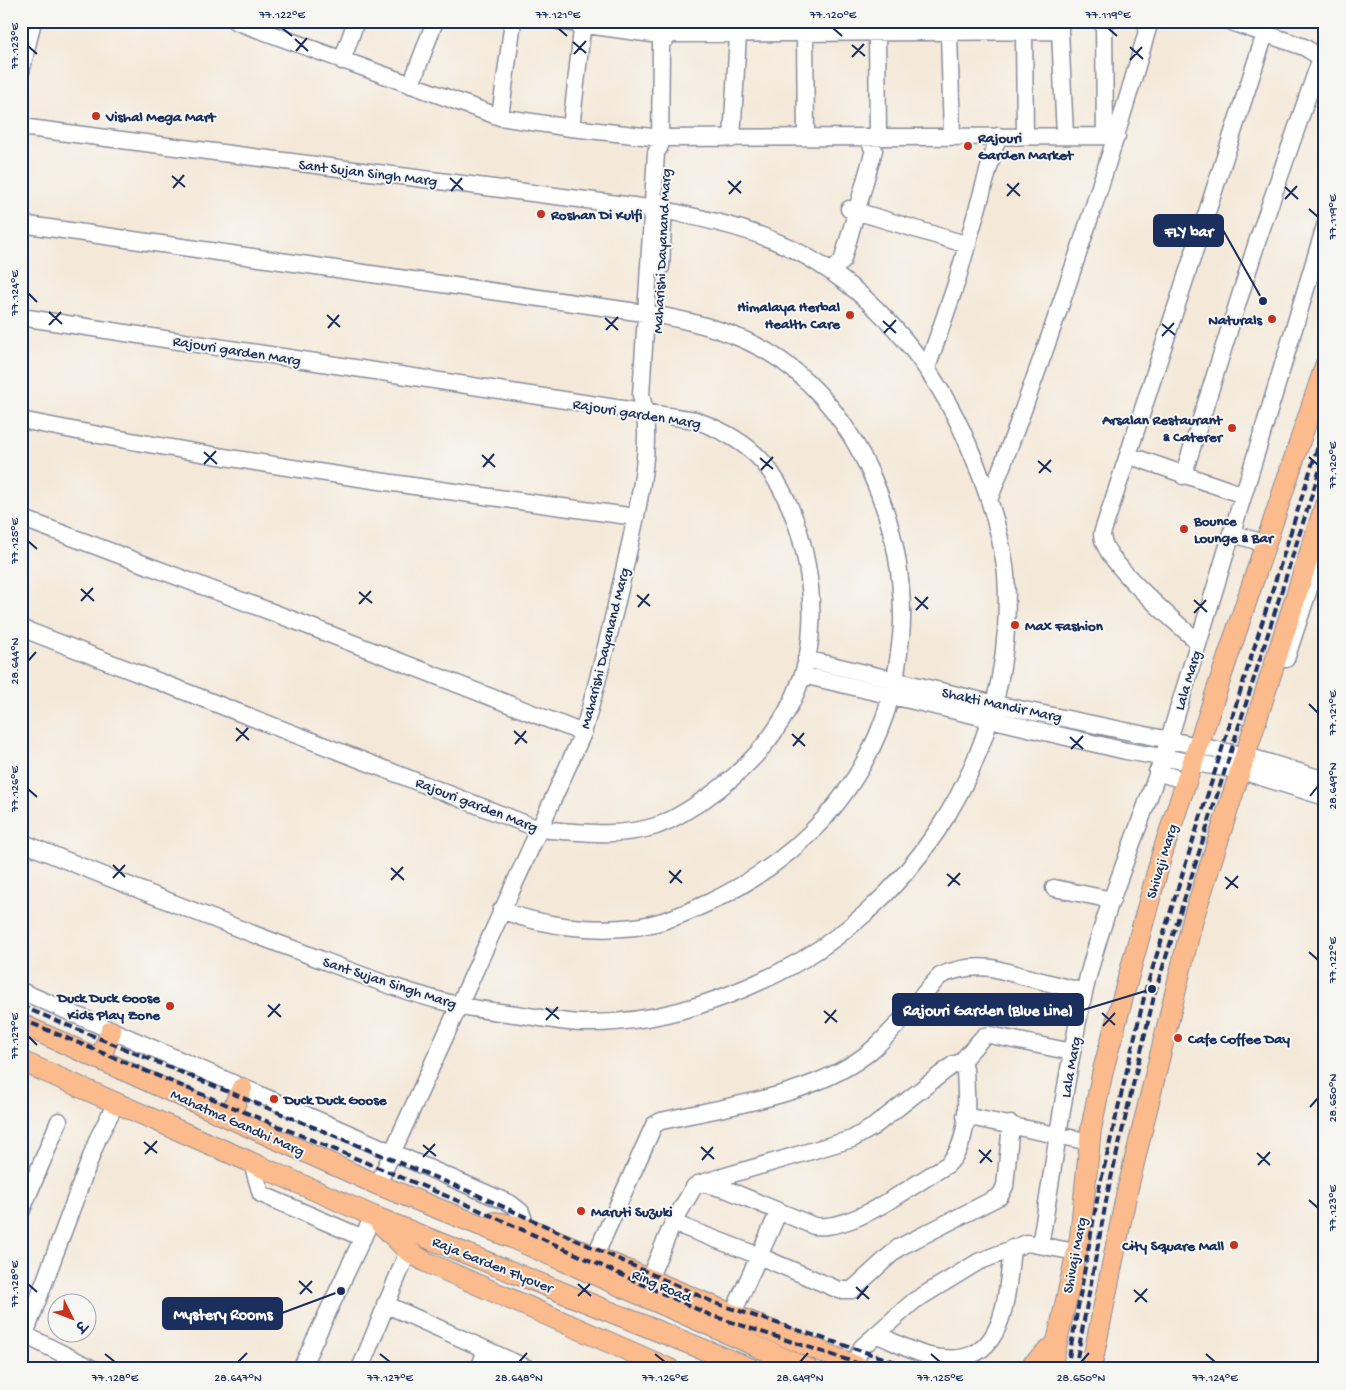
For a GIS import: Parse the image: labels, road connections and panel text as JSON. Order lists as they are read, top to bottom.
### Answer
{
  "streets": {
    "main road": [
      "Shivaji Marg",
      "Mahatma Gandhi Marg",
      "Raja Garden Flyover",
      "Ring Road"
    ],
    "street": [
      "Sant Sujan Singh Marg",
      "Maharishi Dayanand Marg",
      "Rajouri garden Marg",
      "Lala Marg",
      "Shakti Mandir Marg"
    ]
  },
  "crossings": [
    ["Sant Sujan Singh Marg", "Maharishi Dayanand Marg"],
    ["Sant Sujan Singh Marg", "Shakti Mandir Marg"],
    ["Maharishi Dayanand Marg", "Rajouri garden Marg"],
    ["Maharishi Dayanand Marg", "Mahatma Gandhi Marg"],
    ["Rajouri garden Marg", "Shakti Mandir Marg"],
    ["Lala Marg", "Shakti Mandir Marg"],
    ["Shakti Mandir Marg", "Shivaji Marg"],
    ["Mahatma Gandhi Marg", "Raja Garden Flyover"],
    ["Mahatma Gandhi Marg", "Ring Road"],
    ["Raja Garden Flyover", "Ring Road"]
  ],
  "places": [
    "Vishal Mega Mart",
    "Rajouri Garden Market",
    "Roshan Di Kulfi",
    "FLY bar",
    "Himalaya Herbal Health Care",
    "Naturals",
    "Arsalan Restaurant & Caterer",
    "Bounce Lounge & Bar",
    "Max Fashion",
    "Rajouri Garden (Blue Line)",
    "Duck Duck Goose Kids Play Zone",
    "Cafe Coffee Day",
    "Duck Duck Goose",
    "Maruti Suzuki",
    "City Square Mall",
    "Mystery Rooms"
  ],
  "north": "bottom right",
  "coordinates": [
    "77.122°E",
    "77.121°E",
    "77.120°E",
    "77.119°E",
    "77.123°E",
    "77.124°E",
    "77.125°E",
    "28.644°N",
    "28.649°N",
    "77.126°E",
    "77.127°E",
    "28.650°N",
    "77.128°E",
    "28.647°N",
    "28.648°N"
  ]
}
